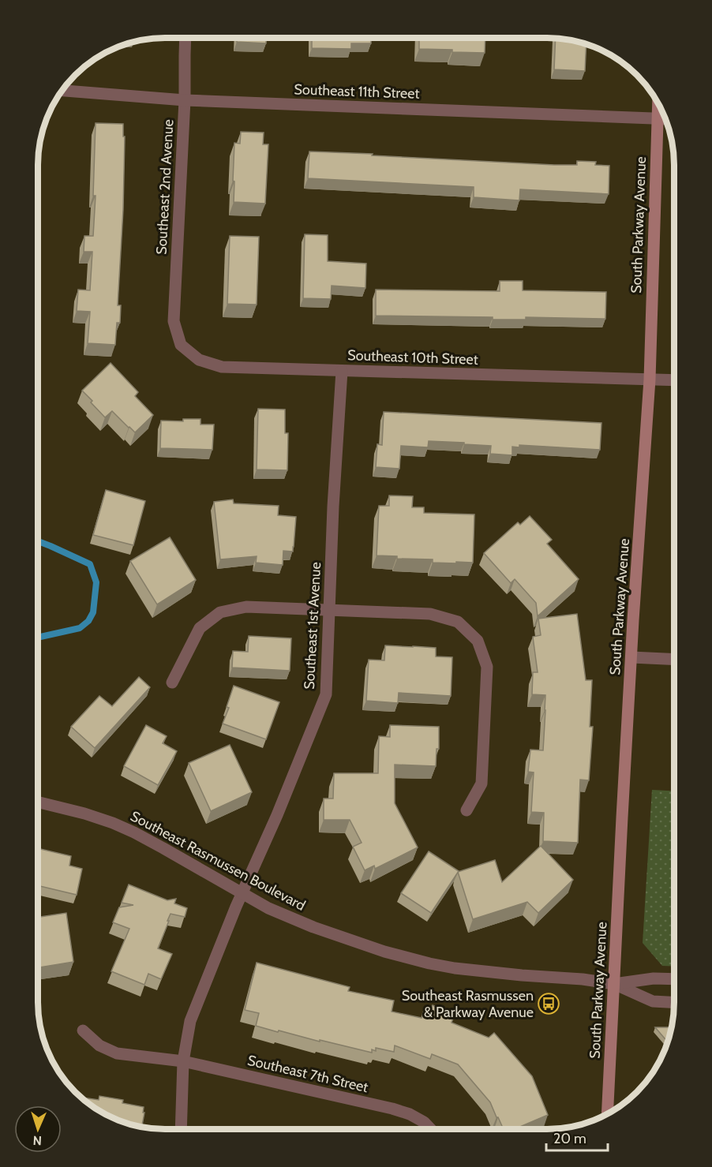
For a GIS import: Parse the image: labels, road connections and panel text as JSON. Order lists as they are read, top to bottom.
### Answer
{
  "streets": {
    "main road": ["South Parkway Avenue"],
    "street": [
      "Southeast 11th Street",
      "Southeast 2nd Avenue",
      "Southeast 10th Street",
      "Southeast 1st Avenue",
      "Southeast Rasmussen Boulevard",
      "Southeast 7th Street"
    ]
  },
  "crossings": [
    ["Southeast 11th Street", "Southeast 2nd Avenue"],
    ["Southeast 11th Street", "South Parkway Avenue"],
    ["Southeast 2nd Avenue", "Southeast 10th Street"],
    ["South Parkway Avenue", "Southeast 10th Street"],
    ["South Parkway Avenue", "Southeast Rasmussen Boulevard"],
    ["Southeast 10th Street", "Southeast 1st Avenue"],
    ["Southeast 1st Avenue", "Southeast Rasmussen Boulevard"]
  ],
  "places": {
    "bus stop": ["Southeast Rasmussen & Parkway Avenue"]
  },
  "scale_bar": "20 m",
  "north": "bottom"
}
